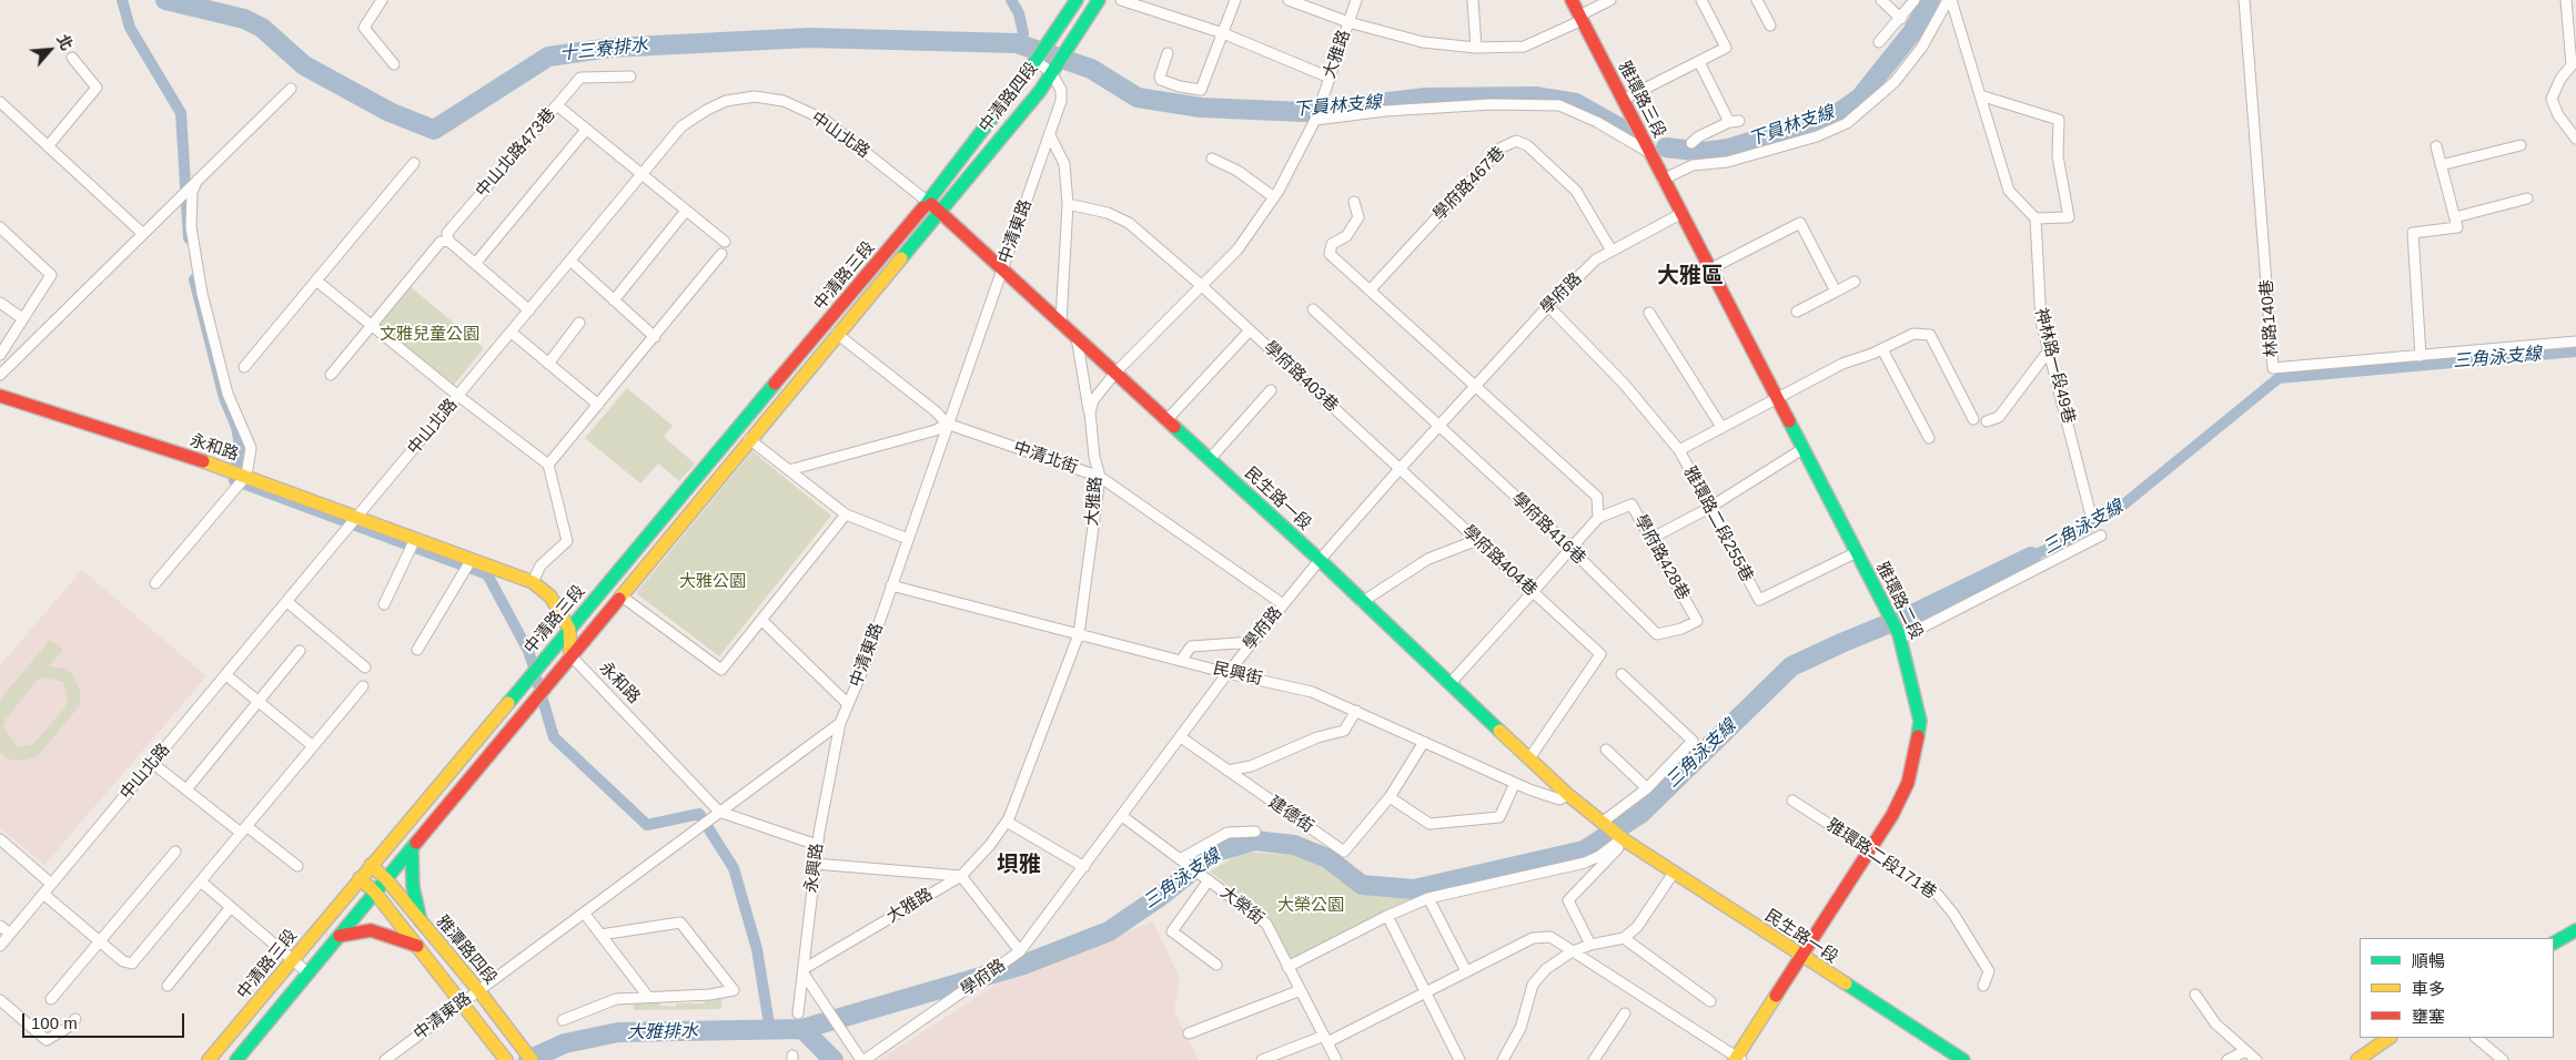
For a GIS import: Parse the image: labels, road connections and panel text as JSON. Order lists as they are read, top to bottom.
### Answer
{
  "streets": {
    "main road": [
      "中清路四段",
      "雅環路三段",
      "中清路三段",
      "永和路",
      "民生路一段",
      "雅環路二段",
      "雅潭路四段"
    ],
    "street": [
      "大雅路",
      "中山北路",
      "中山北路473巷",
      "學府路467巷",
      "中清東路",
      "學府路",
      "林路140巷",
      "神林路一段49巷",
      "學府路403巷",
      "中清北街",
      "雅環路二段255巷",
      "學府路416巷",
      "學府路428巷",
      "學府路404巷",
      "民興街",
      "建德街",
      "雅環路二段171巷",
      "永興路",
      "大榮街"
    ]
  },
  "crossings": [
    ["大雅路", "學府路403巷"],
    ["大雅路", "中清北街"],
    ["大雅路", "民生路一段"],
    ["大雅路", "民興街"],
    ["大雅路", "永興路"],
    ["中清路四段", "中山北路"],
    ["中清路四段", "中清東路"],
    ["中清路四段", "中清路三段"],
    ["中清路四段", "民生路一段"],
    ["雅環路三段", "學府路"],
    ["雅環路三段", "雅環路二段"],
    ["中山北路", "中清路三段"],
    ["中山北路", "永和路"],
    ["中山北路", "民生路一段"],
    ["學府路467巷", "學府路"],
    ["中清東路", "永和路"],
    ["中清東路", "中清北街"],
    ["中清東路", "民生路一段"],
    ["中清東路", "民興街"],
    ["中清東路", "永興路"],
    ["中清東路", "雅潭路四段"],
    ["中清路三段", "永和路"],
    ["中清路三段", "中清北街"],
    ["中清路三段", "民生路一段"],
    ["中清路三段", "雅潭路四段"],
    ["學府路", "學府路403巷"],
    ["學府路", "中清北街"],
    ["學府路", "民生路一段"],
    ["學府路", "學府路416巷"],
    ["學府路", "學府路404巷"],
    ["學府路", "雅環路二段"],
    ["學府路", "民興街"],
    ["學府路", "建德街"],
    ["學府路", "大榮街"],
    ["學府路403巷", "學府路404巷"],
    ["永和路", "永興路"],
    ["民生路一段", "學府路404巷"],
    ["民生路一段", "雅環路二段"],
    ["民生路一段", "民興街"],
    ["雅環路二段255巷", "雅環路二段"],
    ["學府路416巷", "學府路428巷"],
    ["雅環路二段", "雅環路二段171巷"],
    ["民興街", "建德街"]
  ],
  "districts": ["大雅區", "垻雅"],
  "water": [
    "十三寮排水",
    "下員林支線",
    "三角泳支線",
    "大雅排水"
  ],
  "parks": ["文雅兒童公園", "大雅公園", "大榮公園"],
  "legend": ["順暢", "車多", "壅塞"],
  "scale_bar": "100 m",
  "north": "top right"
}
